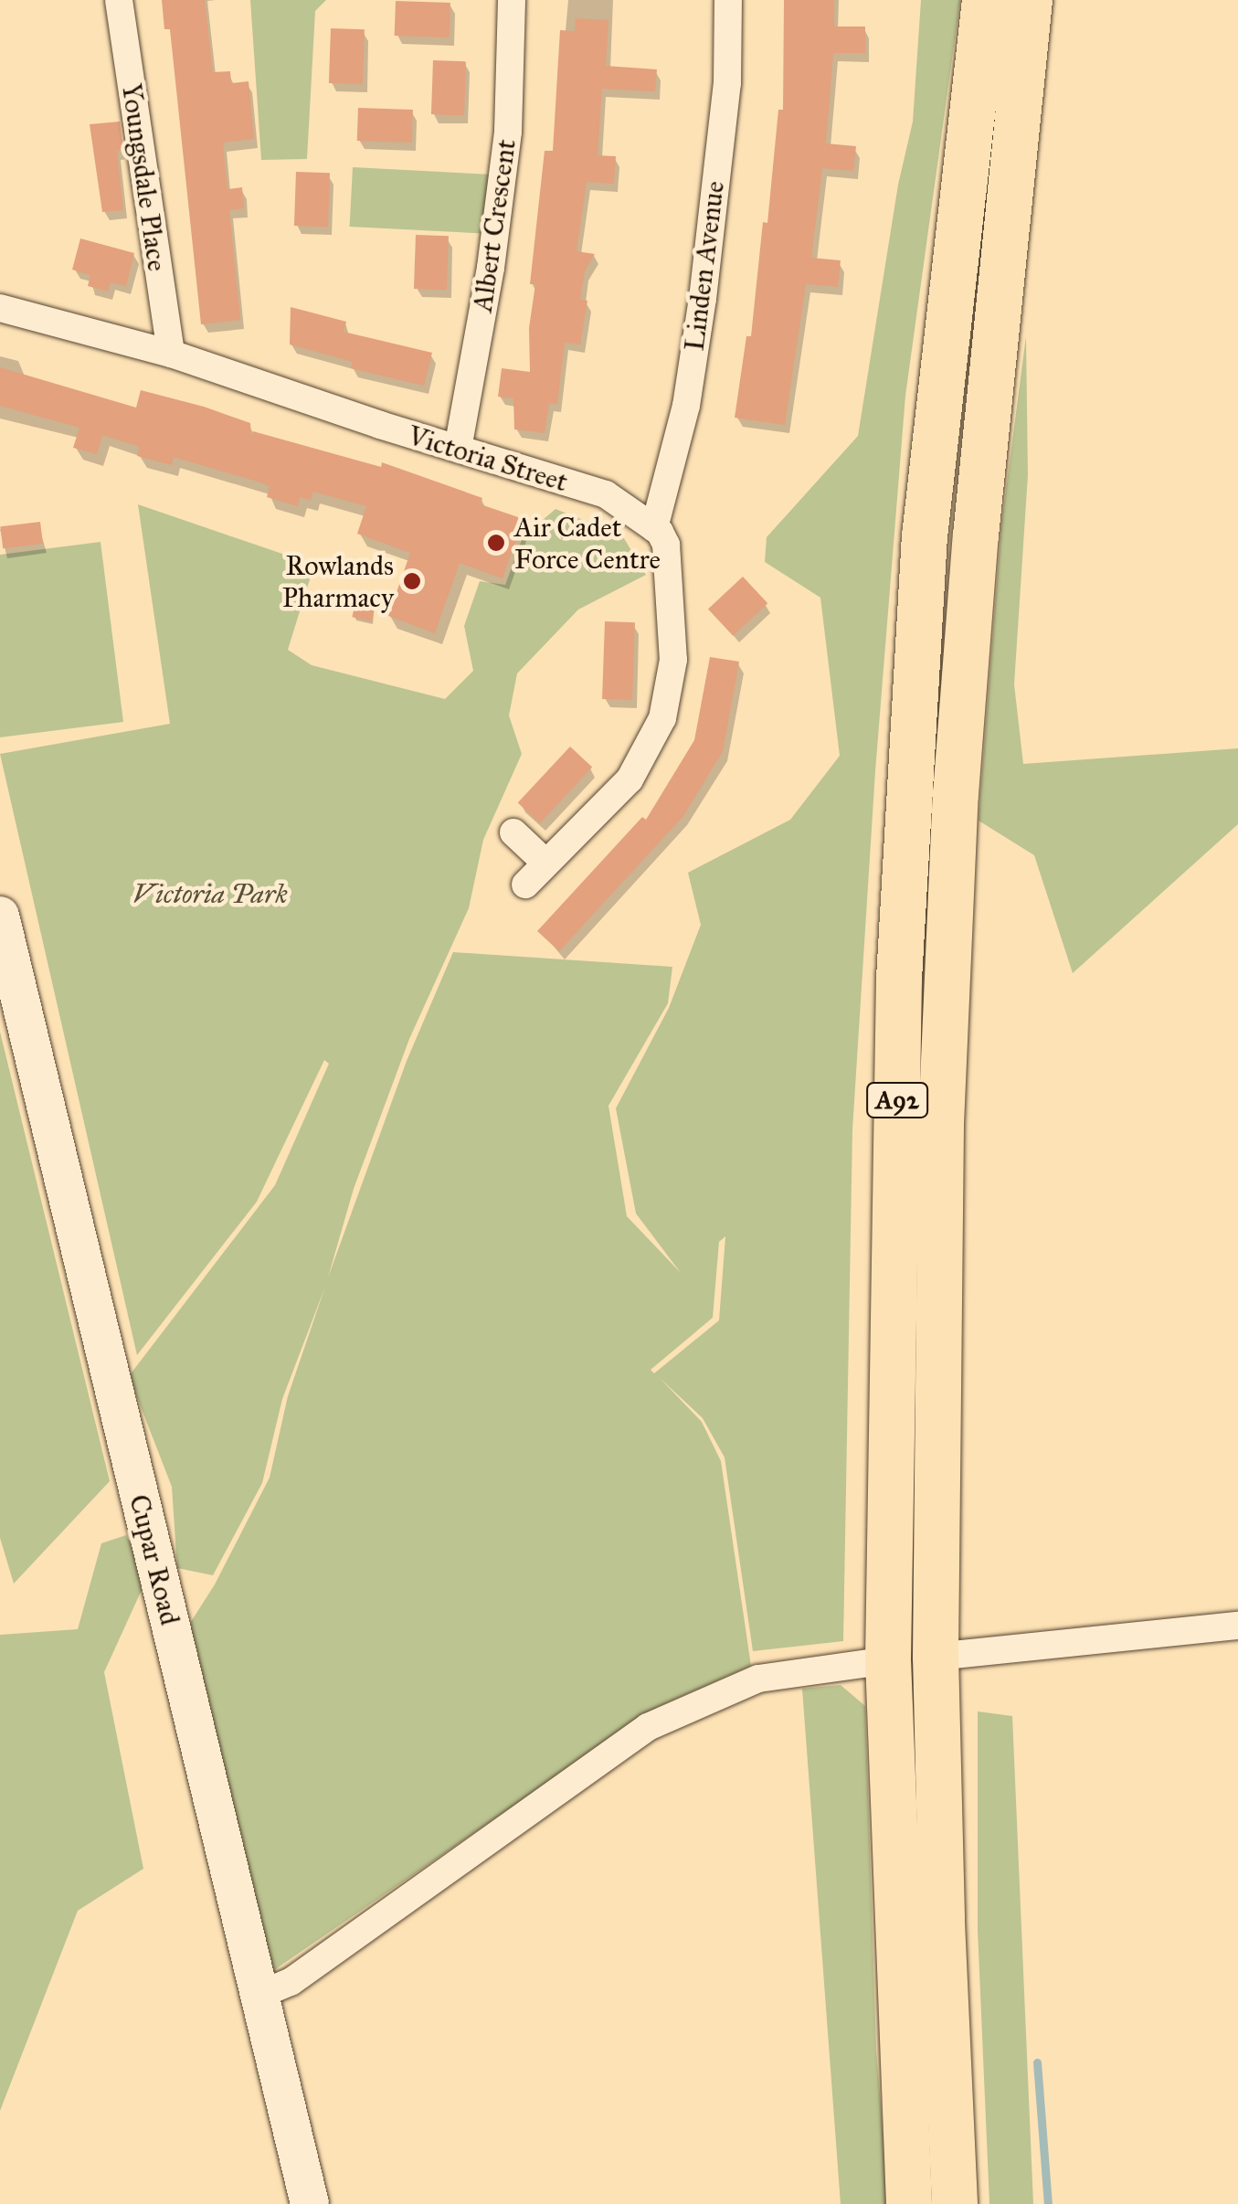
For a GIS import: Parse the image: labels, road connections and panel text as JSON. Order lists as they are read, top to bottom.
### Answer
{
  "streets": {
    "highway": ["A92"],
    "main road": ["Cupar Road"],
    "street": [
      "Youngsdale Place",
      "Albert Crescent",
      "Linden Avenue",
      "Victoria Street"
    ]
  },
  "crossings": [
    ["Youngsdale Place", "Victoria Street"],
    ["Albert Crescent", "Victoria Street"],
    ["Linden Avenue", "Victoria Street"]
  ],
  "parks": ["Victoria Park"],
  "places": ["Air Cadet Force Centre", "Rowlands Pharmacy"]
}
